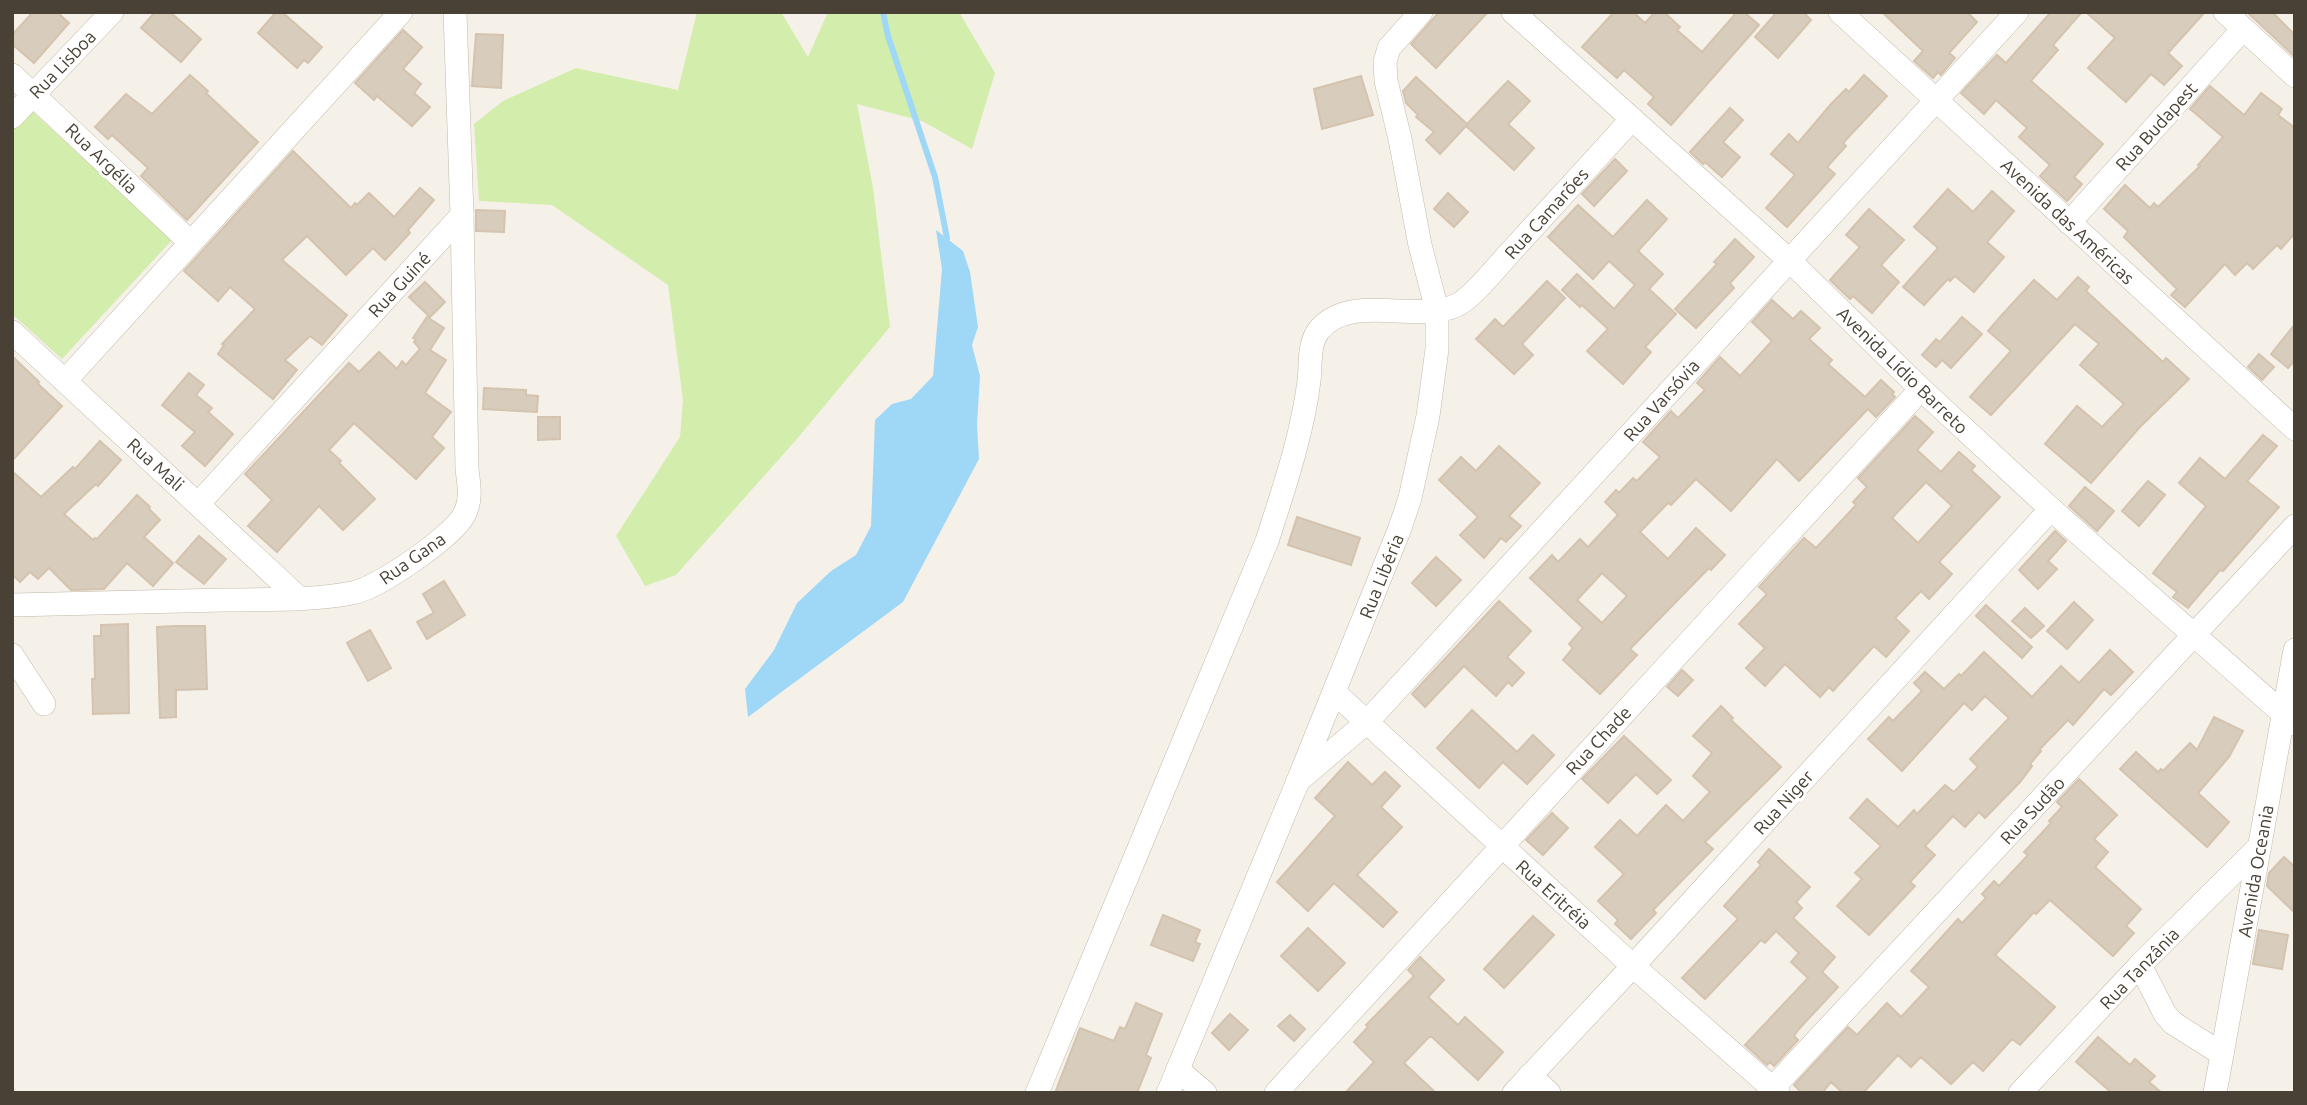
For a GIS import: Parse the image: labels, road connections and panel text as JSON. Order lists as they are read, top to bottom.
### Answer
{
  "streets": {
    "street": [
      "Rua Lisboa",
      "Rua Budapest",
      "Rua Argélia",
      "Rua Camarões",
      "Avenida das Américas",
      "Rua Guiné",
      "Avenida Lídio Barreto",
      "Rua Varsóvia",
      "Rua Mali",
      "Rua Gana",
      "Rua Libéria",
      "Rua Chade",
      "Rua Niger",
      "Rua Sudão",
      "Avenida Oceania",
      "Rua Eritréia",
      "Rua Tanzânia"
    ]
  },
  "crossings": [
    ["Rua Lisboa", "Rua Argélia"],
    ["Rua Budapest", "Avenida das Américas"],
    ["Rua Camarões", "Avenida Lídio Barreto"],
    ["Rua Camarões", "Rua Libéria"],
    ["Avenida das Américas", "Rua Varsóvia"],
    ["Rua Guiné", "Rua Mali"],
    ["Rua Guiné", "Rua Gana"],
    ["Avenida Lídio Barreto", "Rua Varsóvia"],
    ["Avenida Lídio Barreto", "Rua Chade"],
    ["Avenida Lídio Barreto", "Rua Niger"],
    ["Avenida Lídio Barreto", "Rua Sudão"],
    ["Avenida Lídio Barreto", "Avenida Oceania"],
    ["Rua Varsóvia", "Rua Libéria"],
    ["Rua Varsóvia", "Rua Eritréia"],
    ["Rua Mali", "Rua Gana"],
    ["Rua Libéria", "Rua Eritréia"],
    ["Rua Chade", "Rua Eritréia"],
    ["Rua Niger", "Rua Eritréia"],
    ["Rua Sudão", "Rua Eritréia"],
    ["Avenida Oceania", "Rua Tanzânia"]
  ]
}
